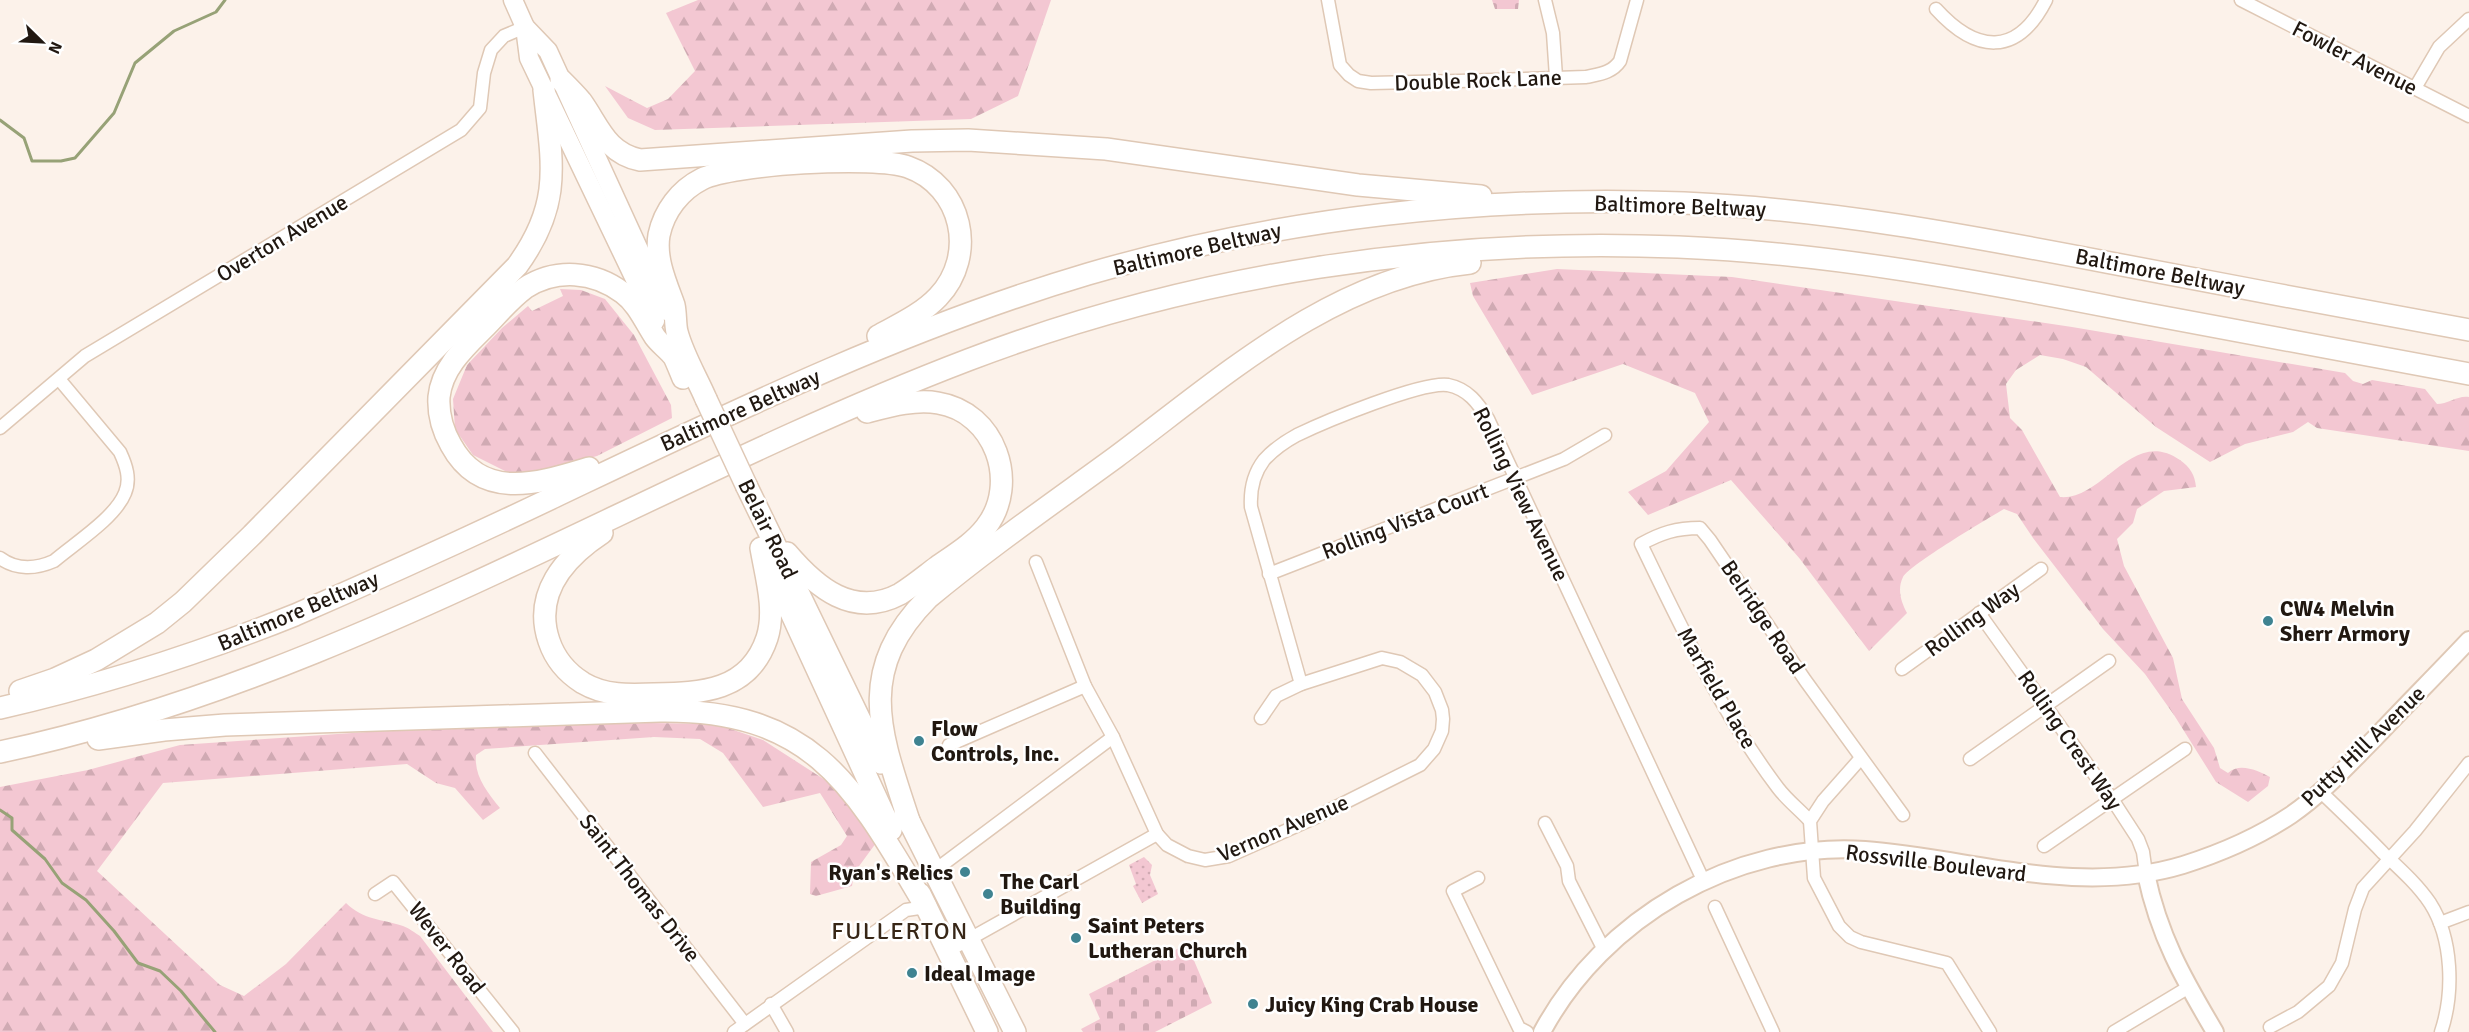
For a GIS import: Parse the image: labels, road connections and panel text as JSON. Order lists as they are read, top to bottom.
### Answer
{
  "streets": {
    "highway": ["Baltimore Beltway", "Belair Road"],
    "main road": ["Putty Hill Avenue", "Rossville Boulevard"],
    "street": [
      "Fowler Avenue",
      "Double Rock Lane",
      "Overton Avenue",
      "Rolling View Avenue",
      "Rolling Vista Court",
      "Belridge Road",
      "Rolling Way",
      "Marfield Place",
      "Rolling Crest Way",
      "Vernon Avenue",
      "Saint Thomas Drive",
      "Wever Road"
    ]
  },
  "crossings": [
    ["Overton Avenue", "Belair Road"],
    ["Rolling View Avenue", "Rolling Vista Court"],
    ["Rolling View Avenue", "Vernon Avenue"],
    ["Rolling View Avenue", "Rossville Boulevard"],
    ["Belridge Road", "Marfield Place"],
    ["Rolling Way", "Rolling Crest Way"],
    ["Rolling Crest Way", "Putty Hill Avenue"],
    ["Rolling Crest Way", "Rossville Boulevard"],
    ["Putty Hill Avenue", "Rossville Boulevard"]
  ],
  "districts": ["FULLERTON"],
  "places": [
    "CW4 Melvin Sherr Armory",
    "Flow Controls, Inc.",
    "Ryan's Relics",
    "The Carl Building",
    "Saint Peters Lutheran Church",
    "Ideal Image",
    "Juicy King Crab House"
  ],
  "north": "bottom right"
}
